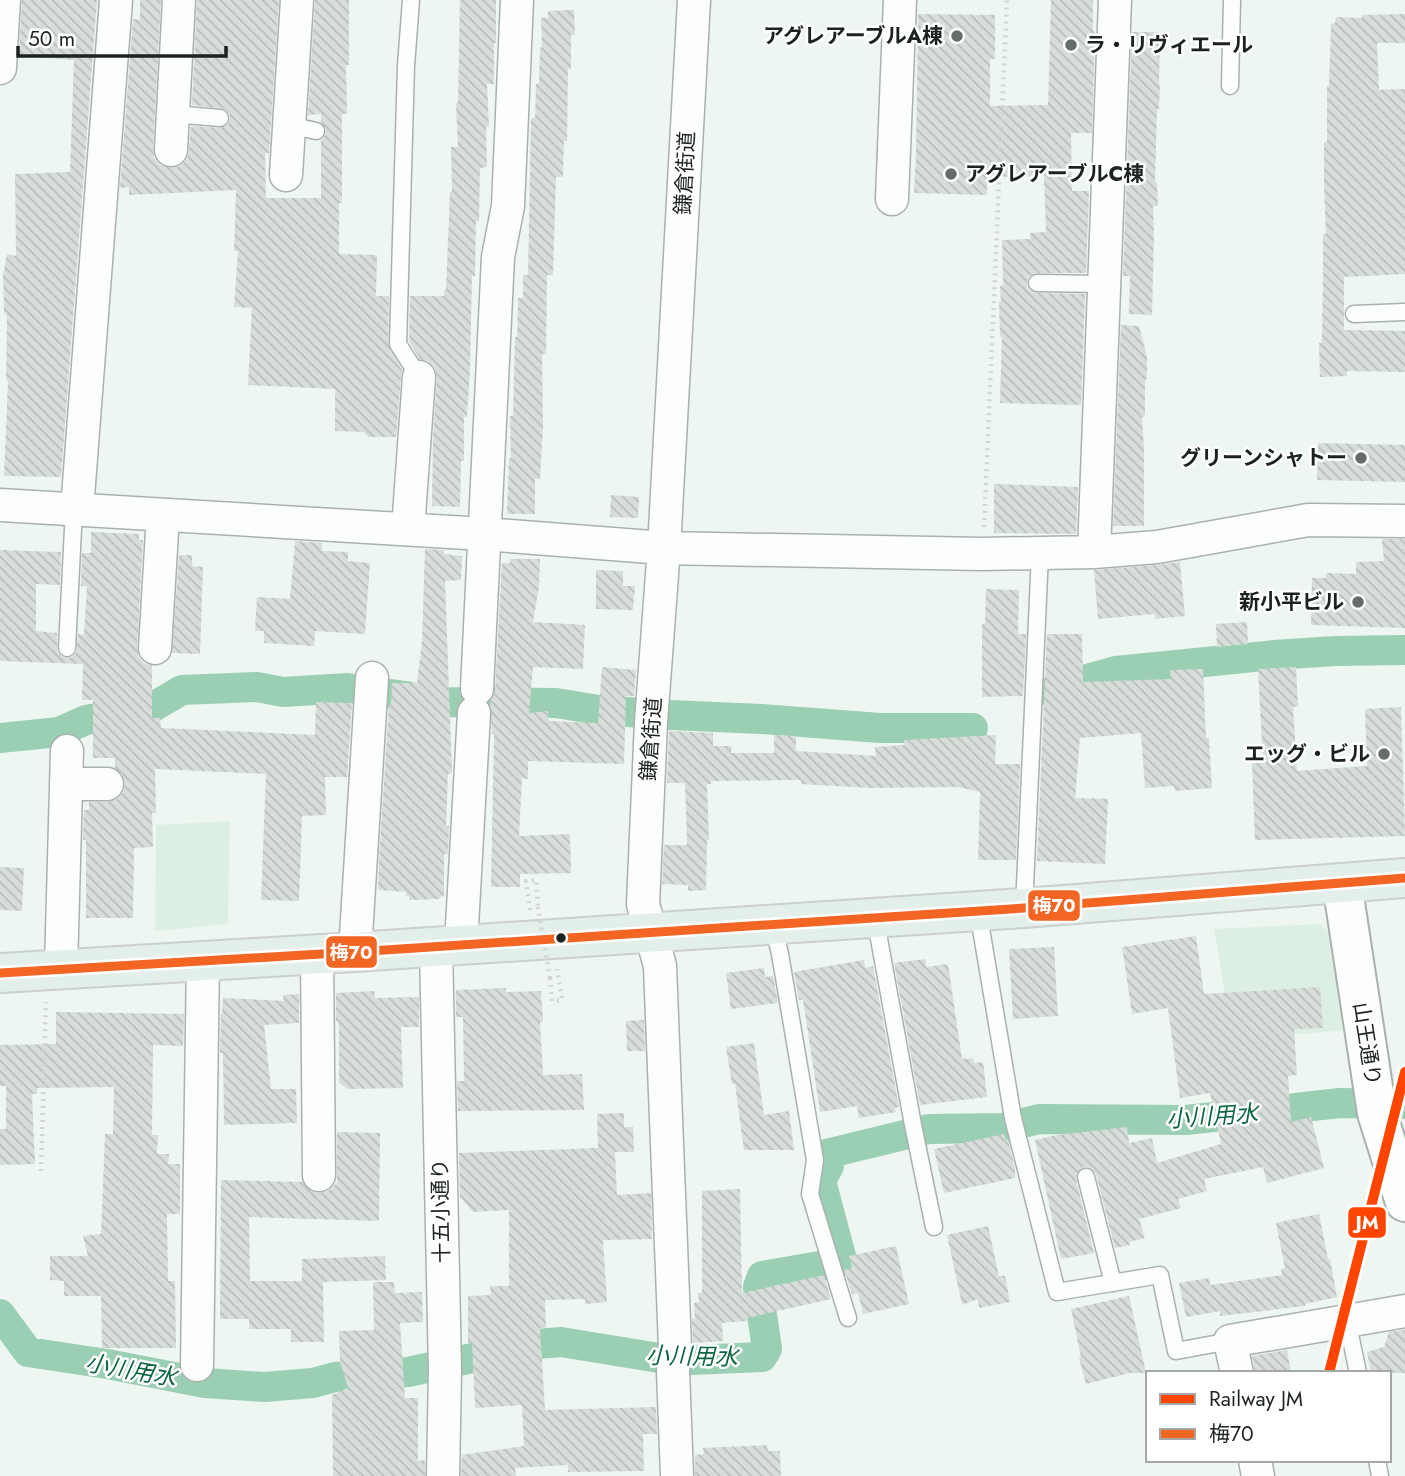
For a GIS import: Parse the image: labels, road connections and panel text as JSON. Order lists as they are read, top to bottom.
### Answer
{
  "streets": {
    "street": ["鎌倉街道", "山王通り", "十五小通り"]
  },
  "water": ["小川用水"],
  "places": [
    "アグレアーブルA棟",
    "ラ・リヴィエール",
    "アグレアーブルC棟",
    "グリーンシャトー",
    "新小平ビル",
    "エッグ・ビル"
  ],
  "lines": ["transit line 梅70", "rail line JM"],
  "legend": ["Railway JM", "梅70"],
  "scale_bar": "50 m"
}
